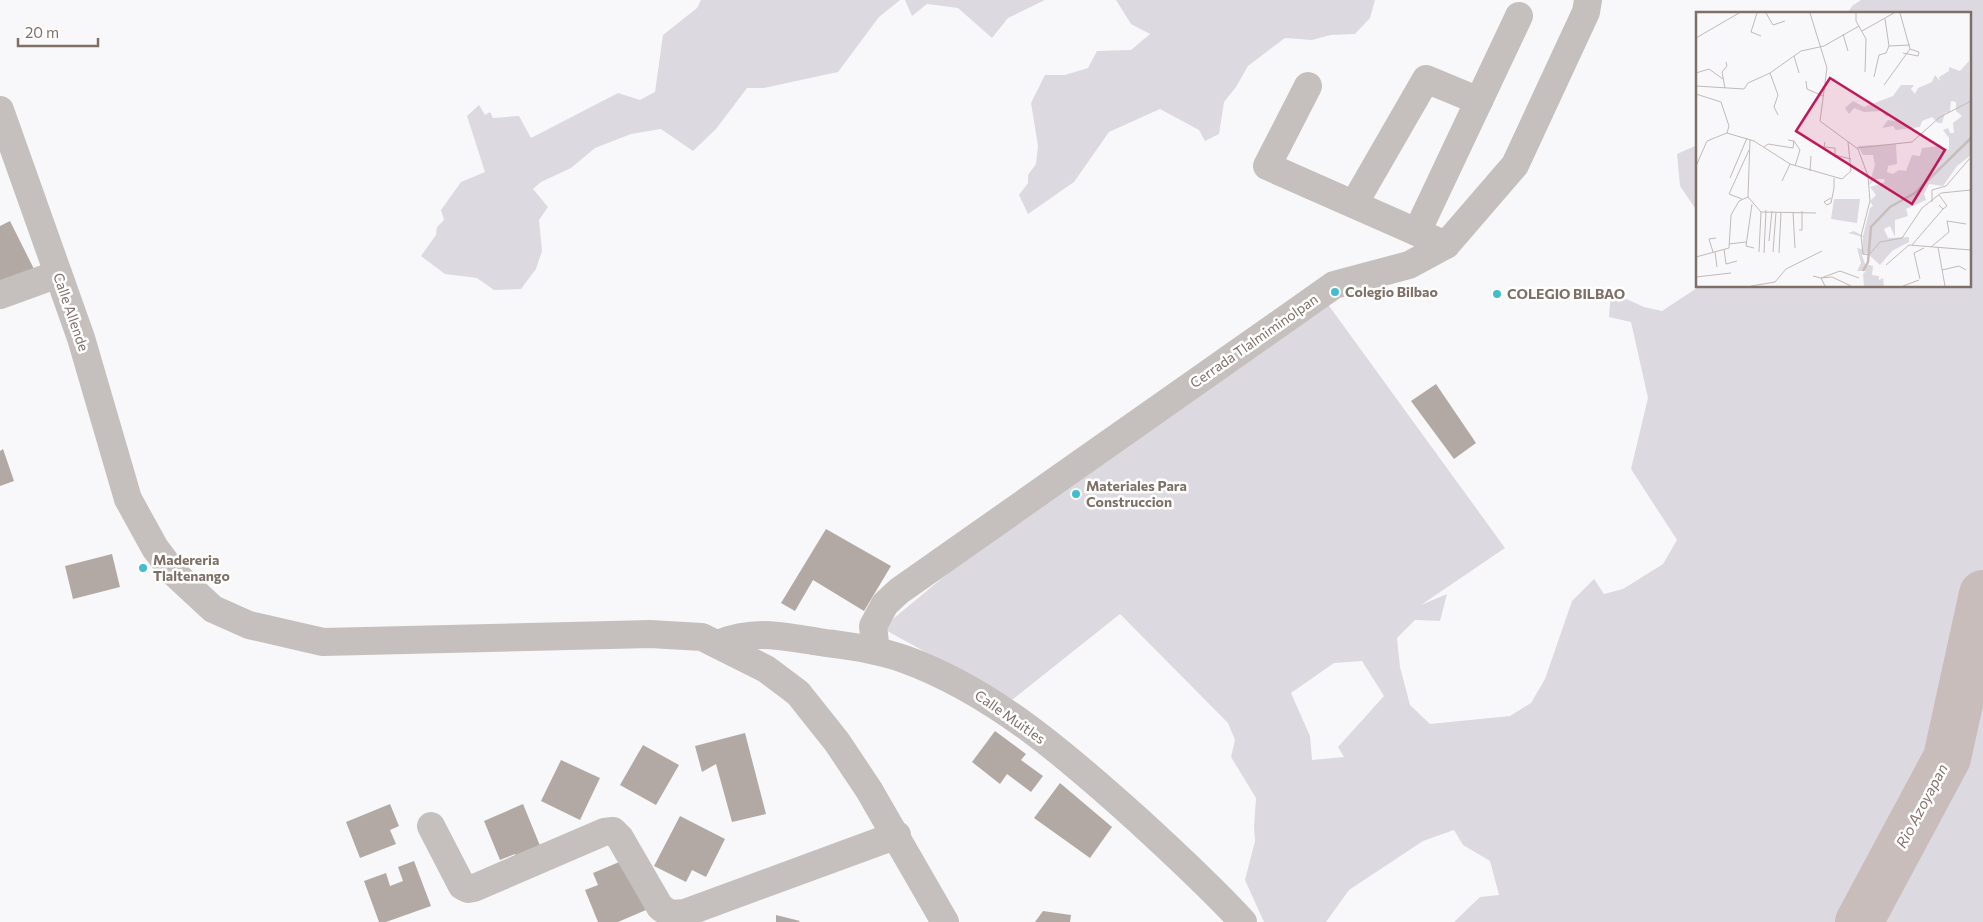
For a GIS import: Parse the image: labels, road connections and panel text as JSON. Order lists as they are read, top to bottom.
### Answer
{
  "streets": {
    "street": ["Calle Allende", "Cerrada Tlalmiminolpan", "Calle Muitles"]
  },
  "crossings": [
    ["Calle Allende", "Calle Muitles"],
    ["Cerrada Tlalmiminolpan", "Calle Muitles"]
  ],
  "water": ["Rio Azoyapan"],
  "places": [
    "Colegio Bilbao",
    "COLEGIO BILBAO",
    "Materiales Para Construccion",
    "Madereria Tlaltenango"
  ],
  "scale_bar": "20 m"
}
